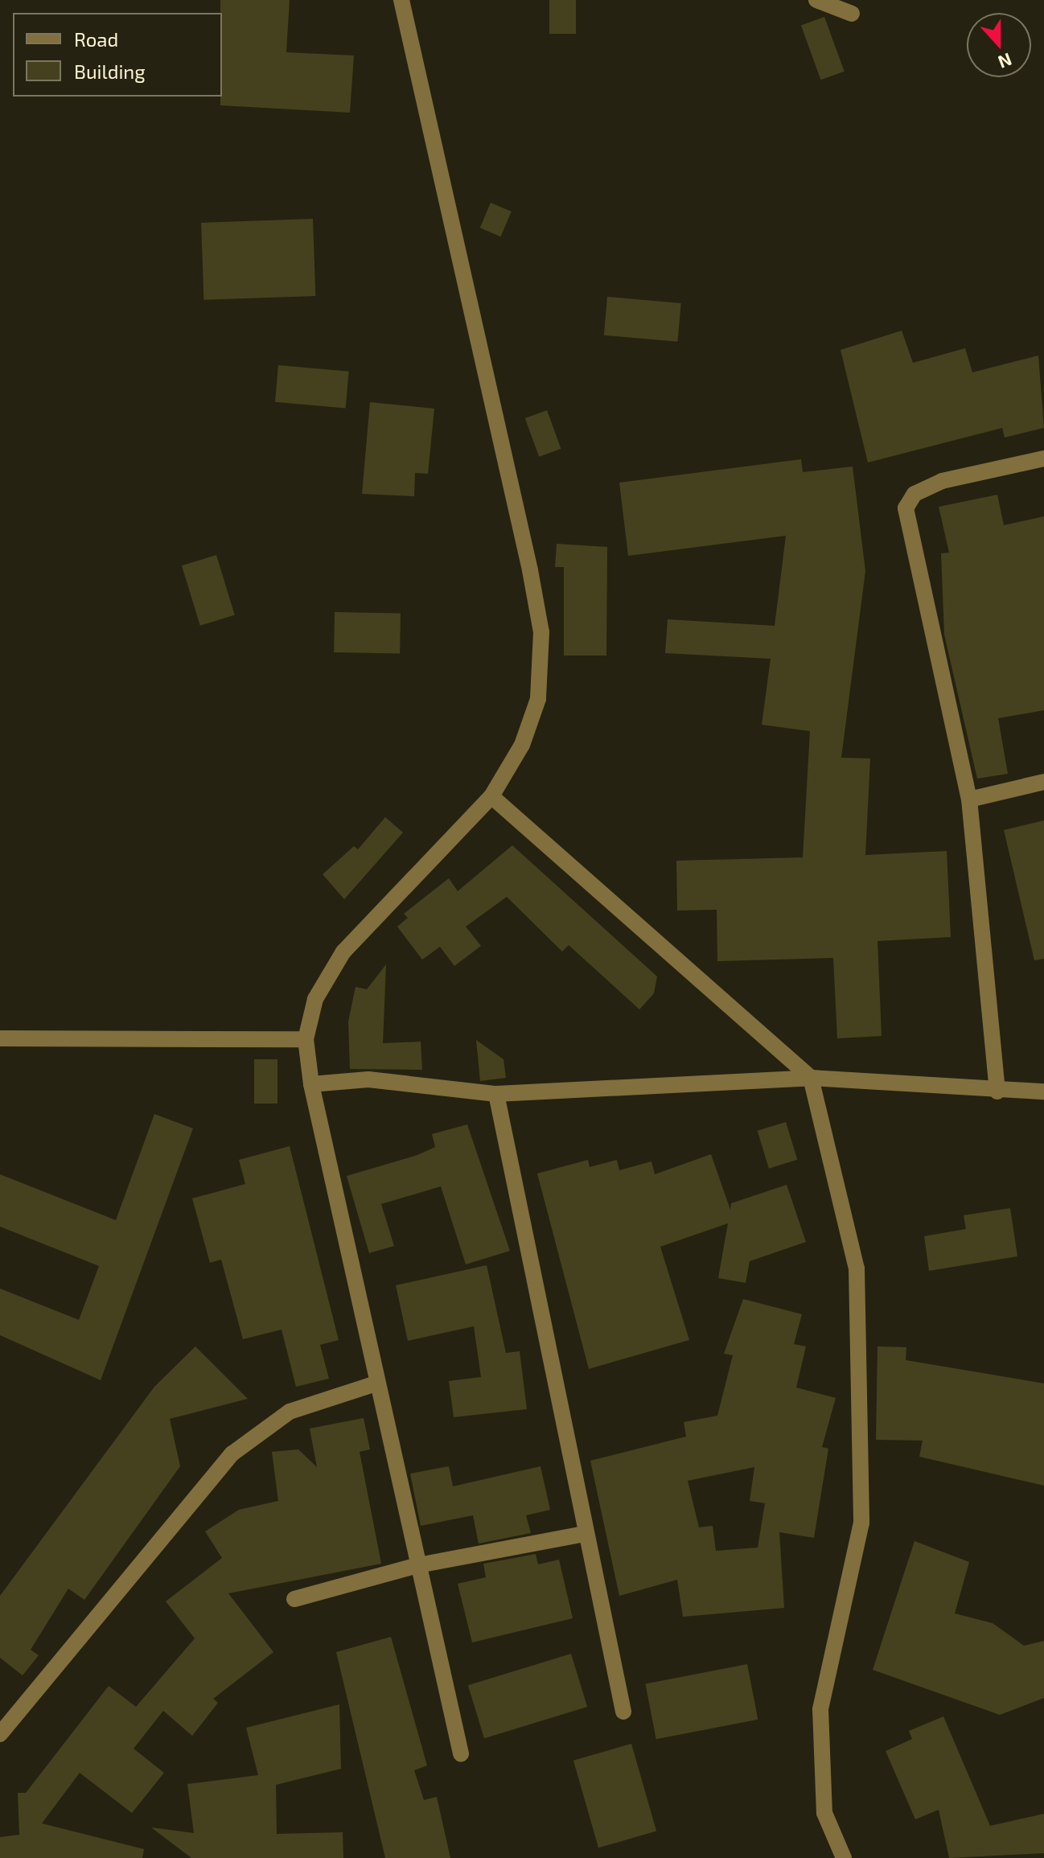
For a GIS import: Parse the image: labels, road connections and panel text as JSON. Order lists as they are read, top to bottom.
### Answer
{
  "legend": ["Road", "Building"],
  "north": "bottom"
}
